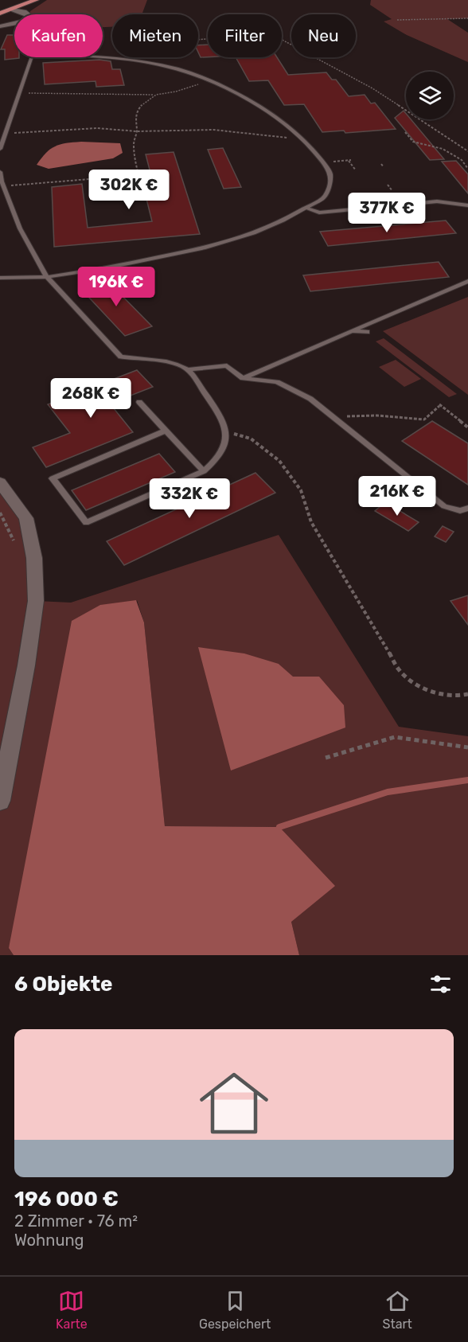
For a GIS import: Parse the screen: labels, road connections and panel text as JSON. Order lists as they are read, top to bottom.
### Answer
{
  "page": {
    "chip": [
      "Kaufen",
      "Mieten",
      "Filter",
      "Neu"
    ],
    "price": [
      "302K €",
      "377K €",
      "196K €",
      "268K €",
      "216K €",
      "332K €"
    ],
    "heading": "6 Objekte",
    "list": [
      {
        "name": "196 000 €",
        "note": "2 Zimmer · 76 m² · Wohnung"
      }
    ],
    "tabs": ["Karte", "Gespeichert", "Start"]
  }
}
